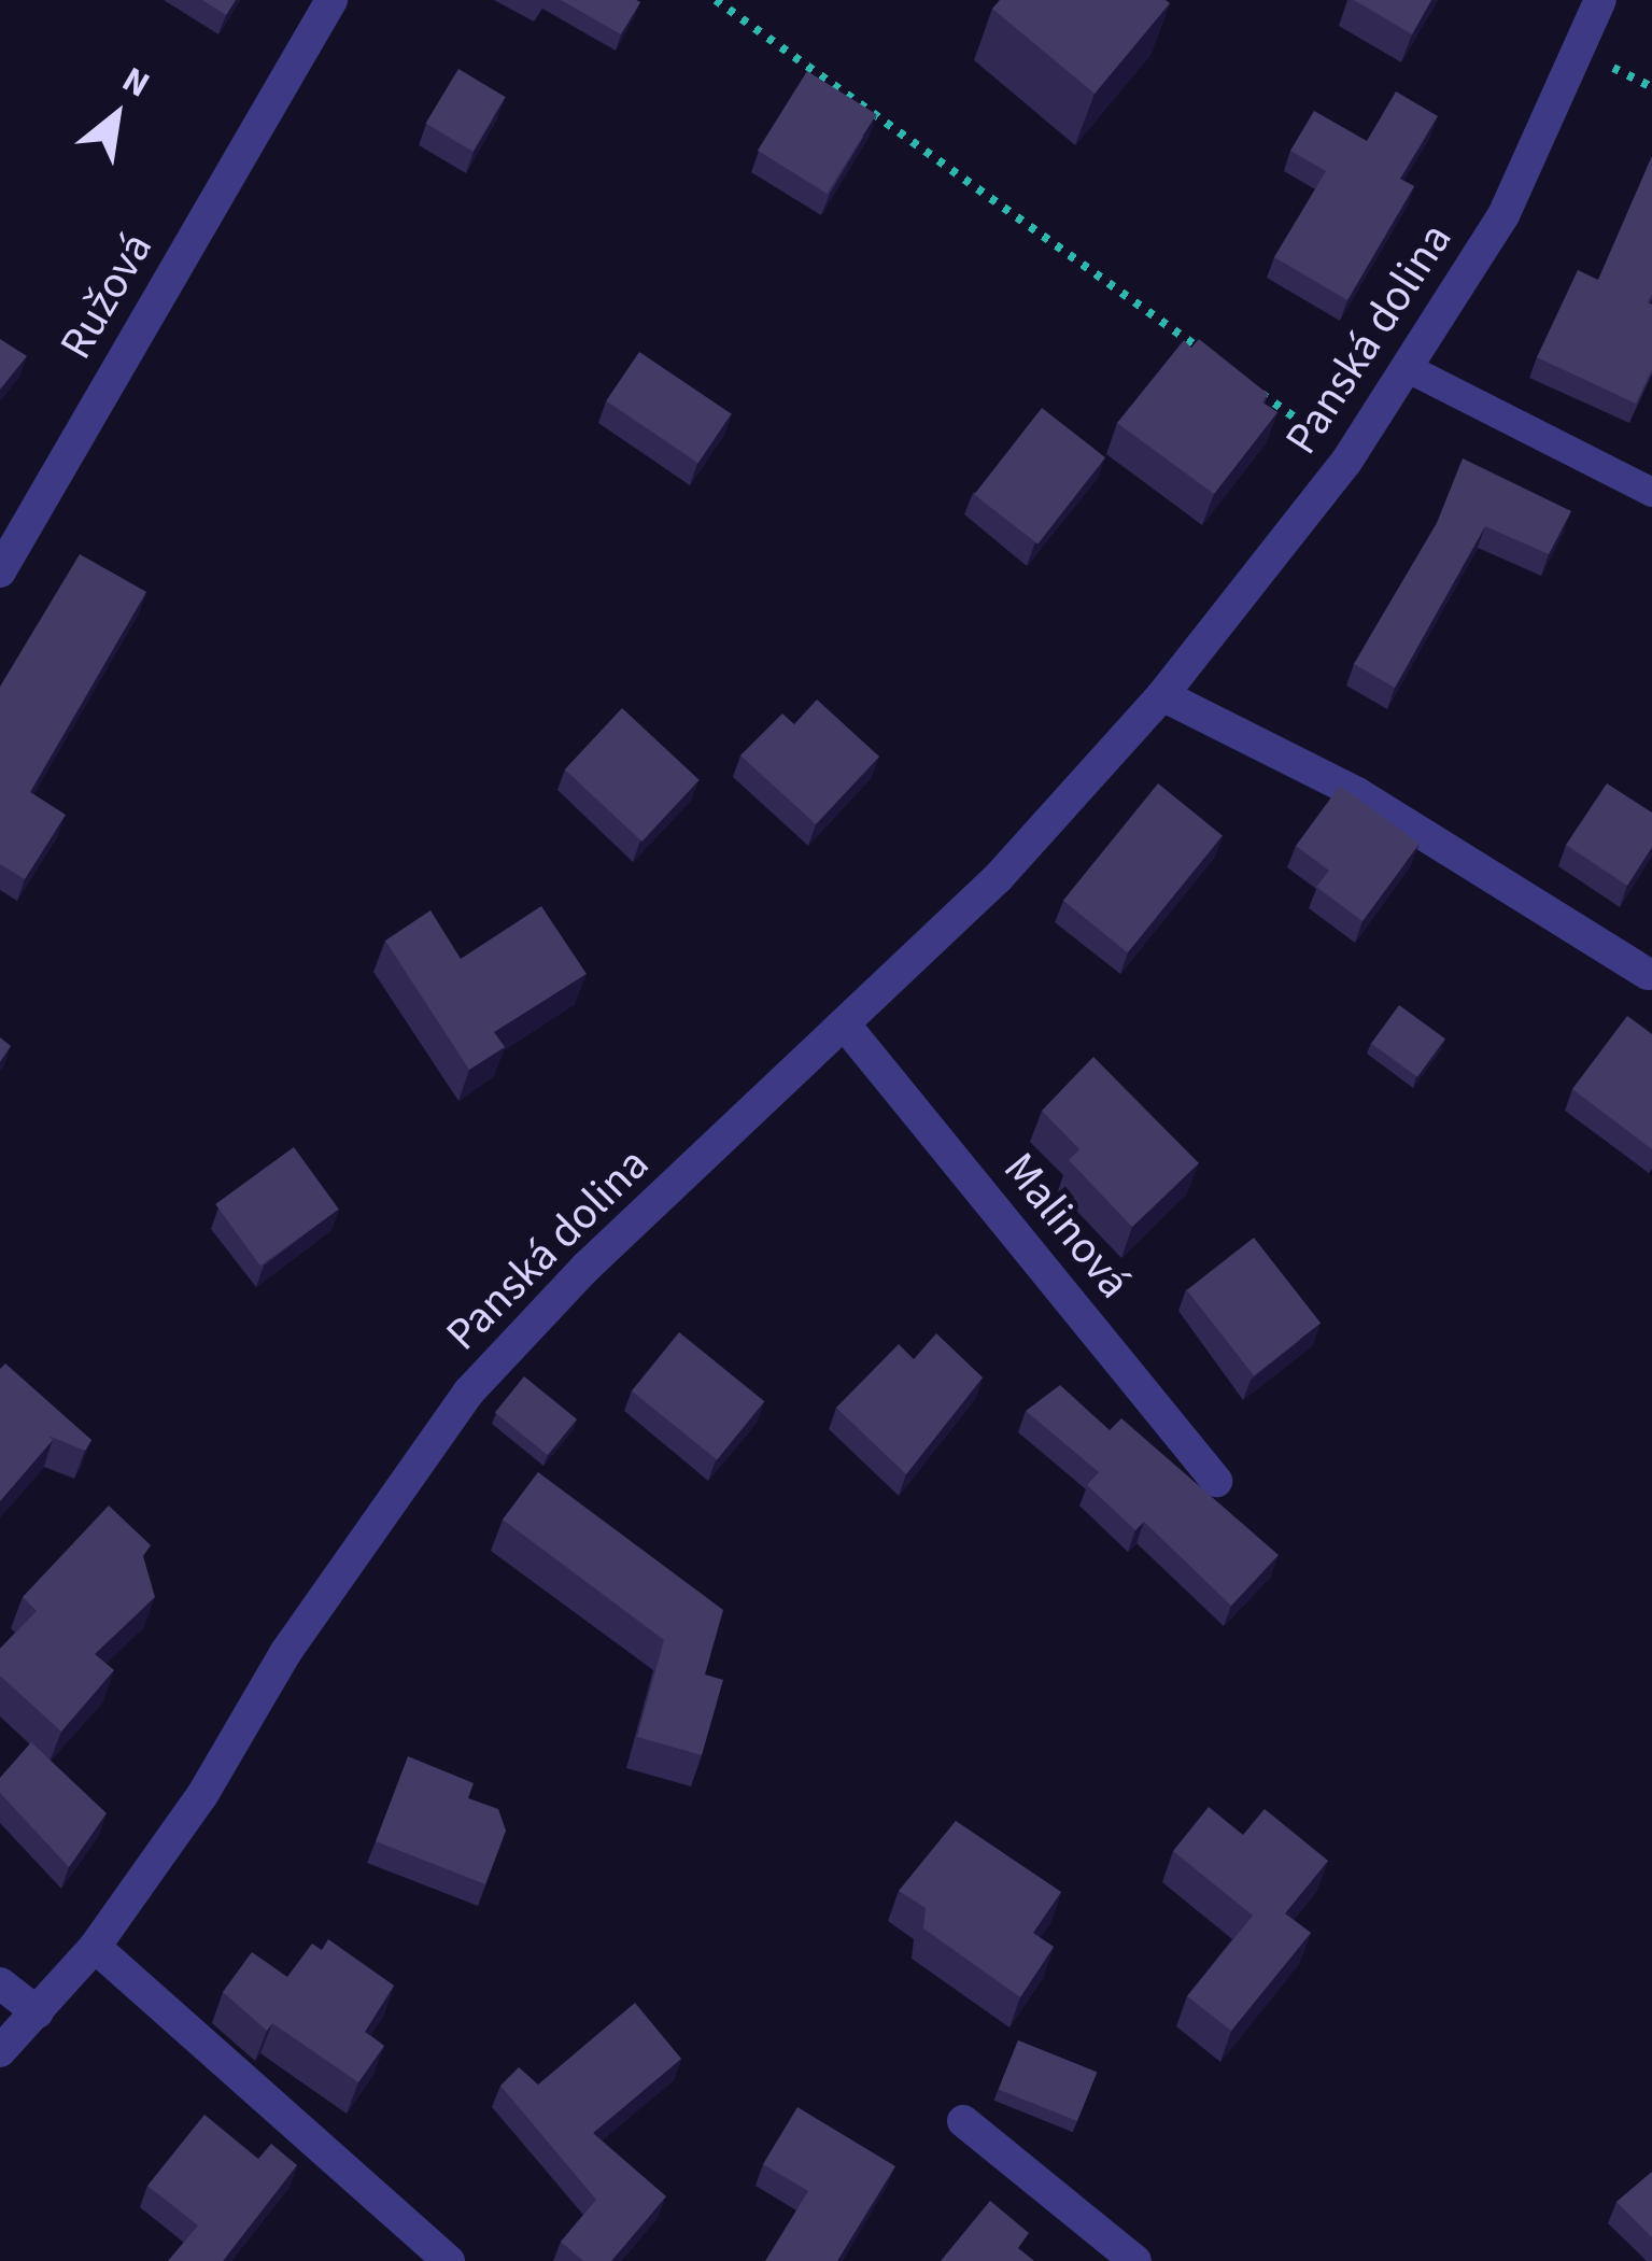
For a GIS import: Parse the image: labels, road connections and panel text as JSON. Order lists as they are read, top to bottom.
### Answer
{
  "streets": {
    "street": ["Ružová", "Panská dolina", "Malinová"]
  },
  "crossings": [
    ["Panská dolina", "Malinová"]
  ],
  "north": "top right"
}
